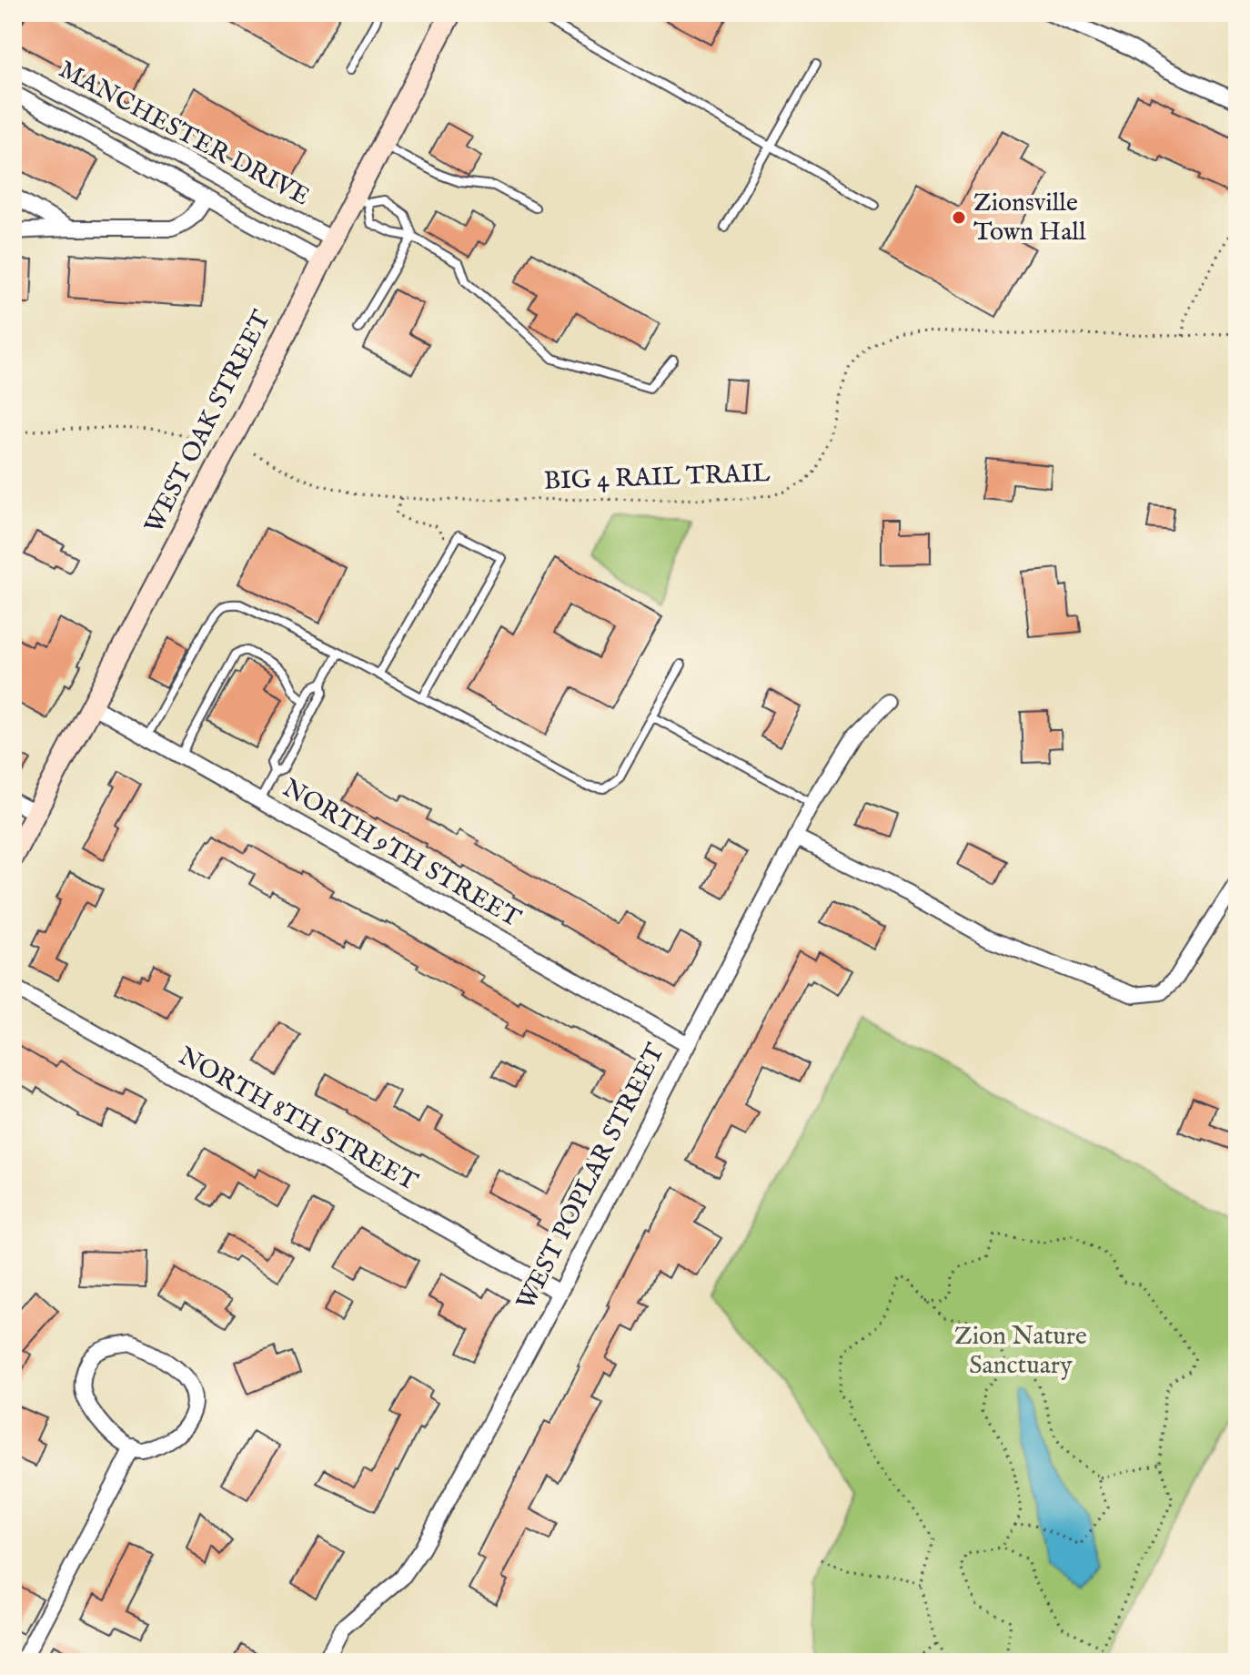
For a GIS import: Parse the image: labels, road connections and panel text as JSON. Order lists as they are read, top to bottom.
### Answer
{
  "streets": {
    "main road": ["WEST OAK STREET"],
    "street": [
      "MANCHESTER DRIVE",
      "NORTH 9TH STREET",
      "NORTH 8TH STREET",
      "WEST POPLAR STREET"
    ],
    "path": ["BIG 4 RAIL TRAIL"]
  },
  "crossings": [
    ["MANCHESTER DRIVE", "WEST OAK STREET"],
    ["WEST OAK STREET", "NORTH 9TH STREET"],
    ["NORTH 9TH STREET", "WEST POPLAR STREET"],
    ["NORTH 8TH STREET", "WEST POPLAR STREET"]
  ],
  "parks": ["Zion Nature Sanctuary"],
  "places": ["Zionsville Town Hall"]
}
